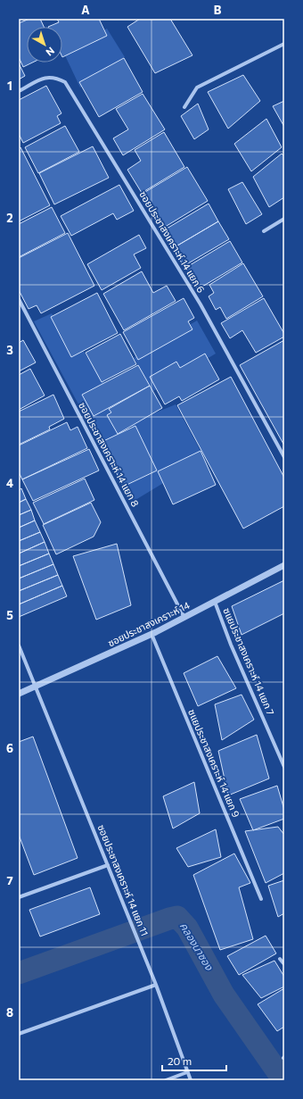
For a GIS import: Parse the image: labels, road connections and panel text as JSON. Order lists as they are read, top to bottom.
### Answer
{
  "streets": {
    "street": [
      "ซอยประชาสงเคราะห์ 14 แยก 6",
      "ซอยประชาสงเคราะห์ 14 แยก 8",
      "ซอยประชาสงเคราะห์ 14",
      "ซแยประชาสงเคราะห์ 14 แยก 7",
      "ซแยประชาสงเคราะห์ 14 แยก 9",
      "ซอยประชาสงเคราะห์ 14 แยก 11"
    ]
  },
  "crossings": [
    ["ซอยประชาสงเคราะห์ 14 แยก 8", "ซอยประชาสงเคราะห์ 14"],
    ["ซอยประชาสงเคราะห์ 14", "ซแยประชาสงเคราะห์ 14 แยก 7"],
    ["ซอยประชาสงเคราะห์ 14", "ซแยประชาสงเคราะห์ 14 แยก 9"],
    ["ซอยประชาสงเคราะห์ 14", "ซอยประชาสงเคราะห์ 14 แยก 11"]
  ],
  "water": ["คลองนาซอง"],
  "scale_bar": "20 m",
  "north": "bottom right",
  "grid": {
    "columns": ["A", "B"],
    "rows": [
      "1",
      "2",
      "3",
      "4",
      "5",
      "6",
      "7",
      "8"
    ]
  }
}
